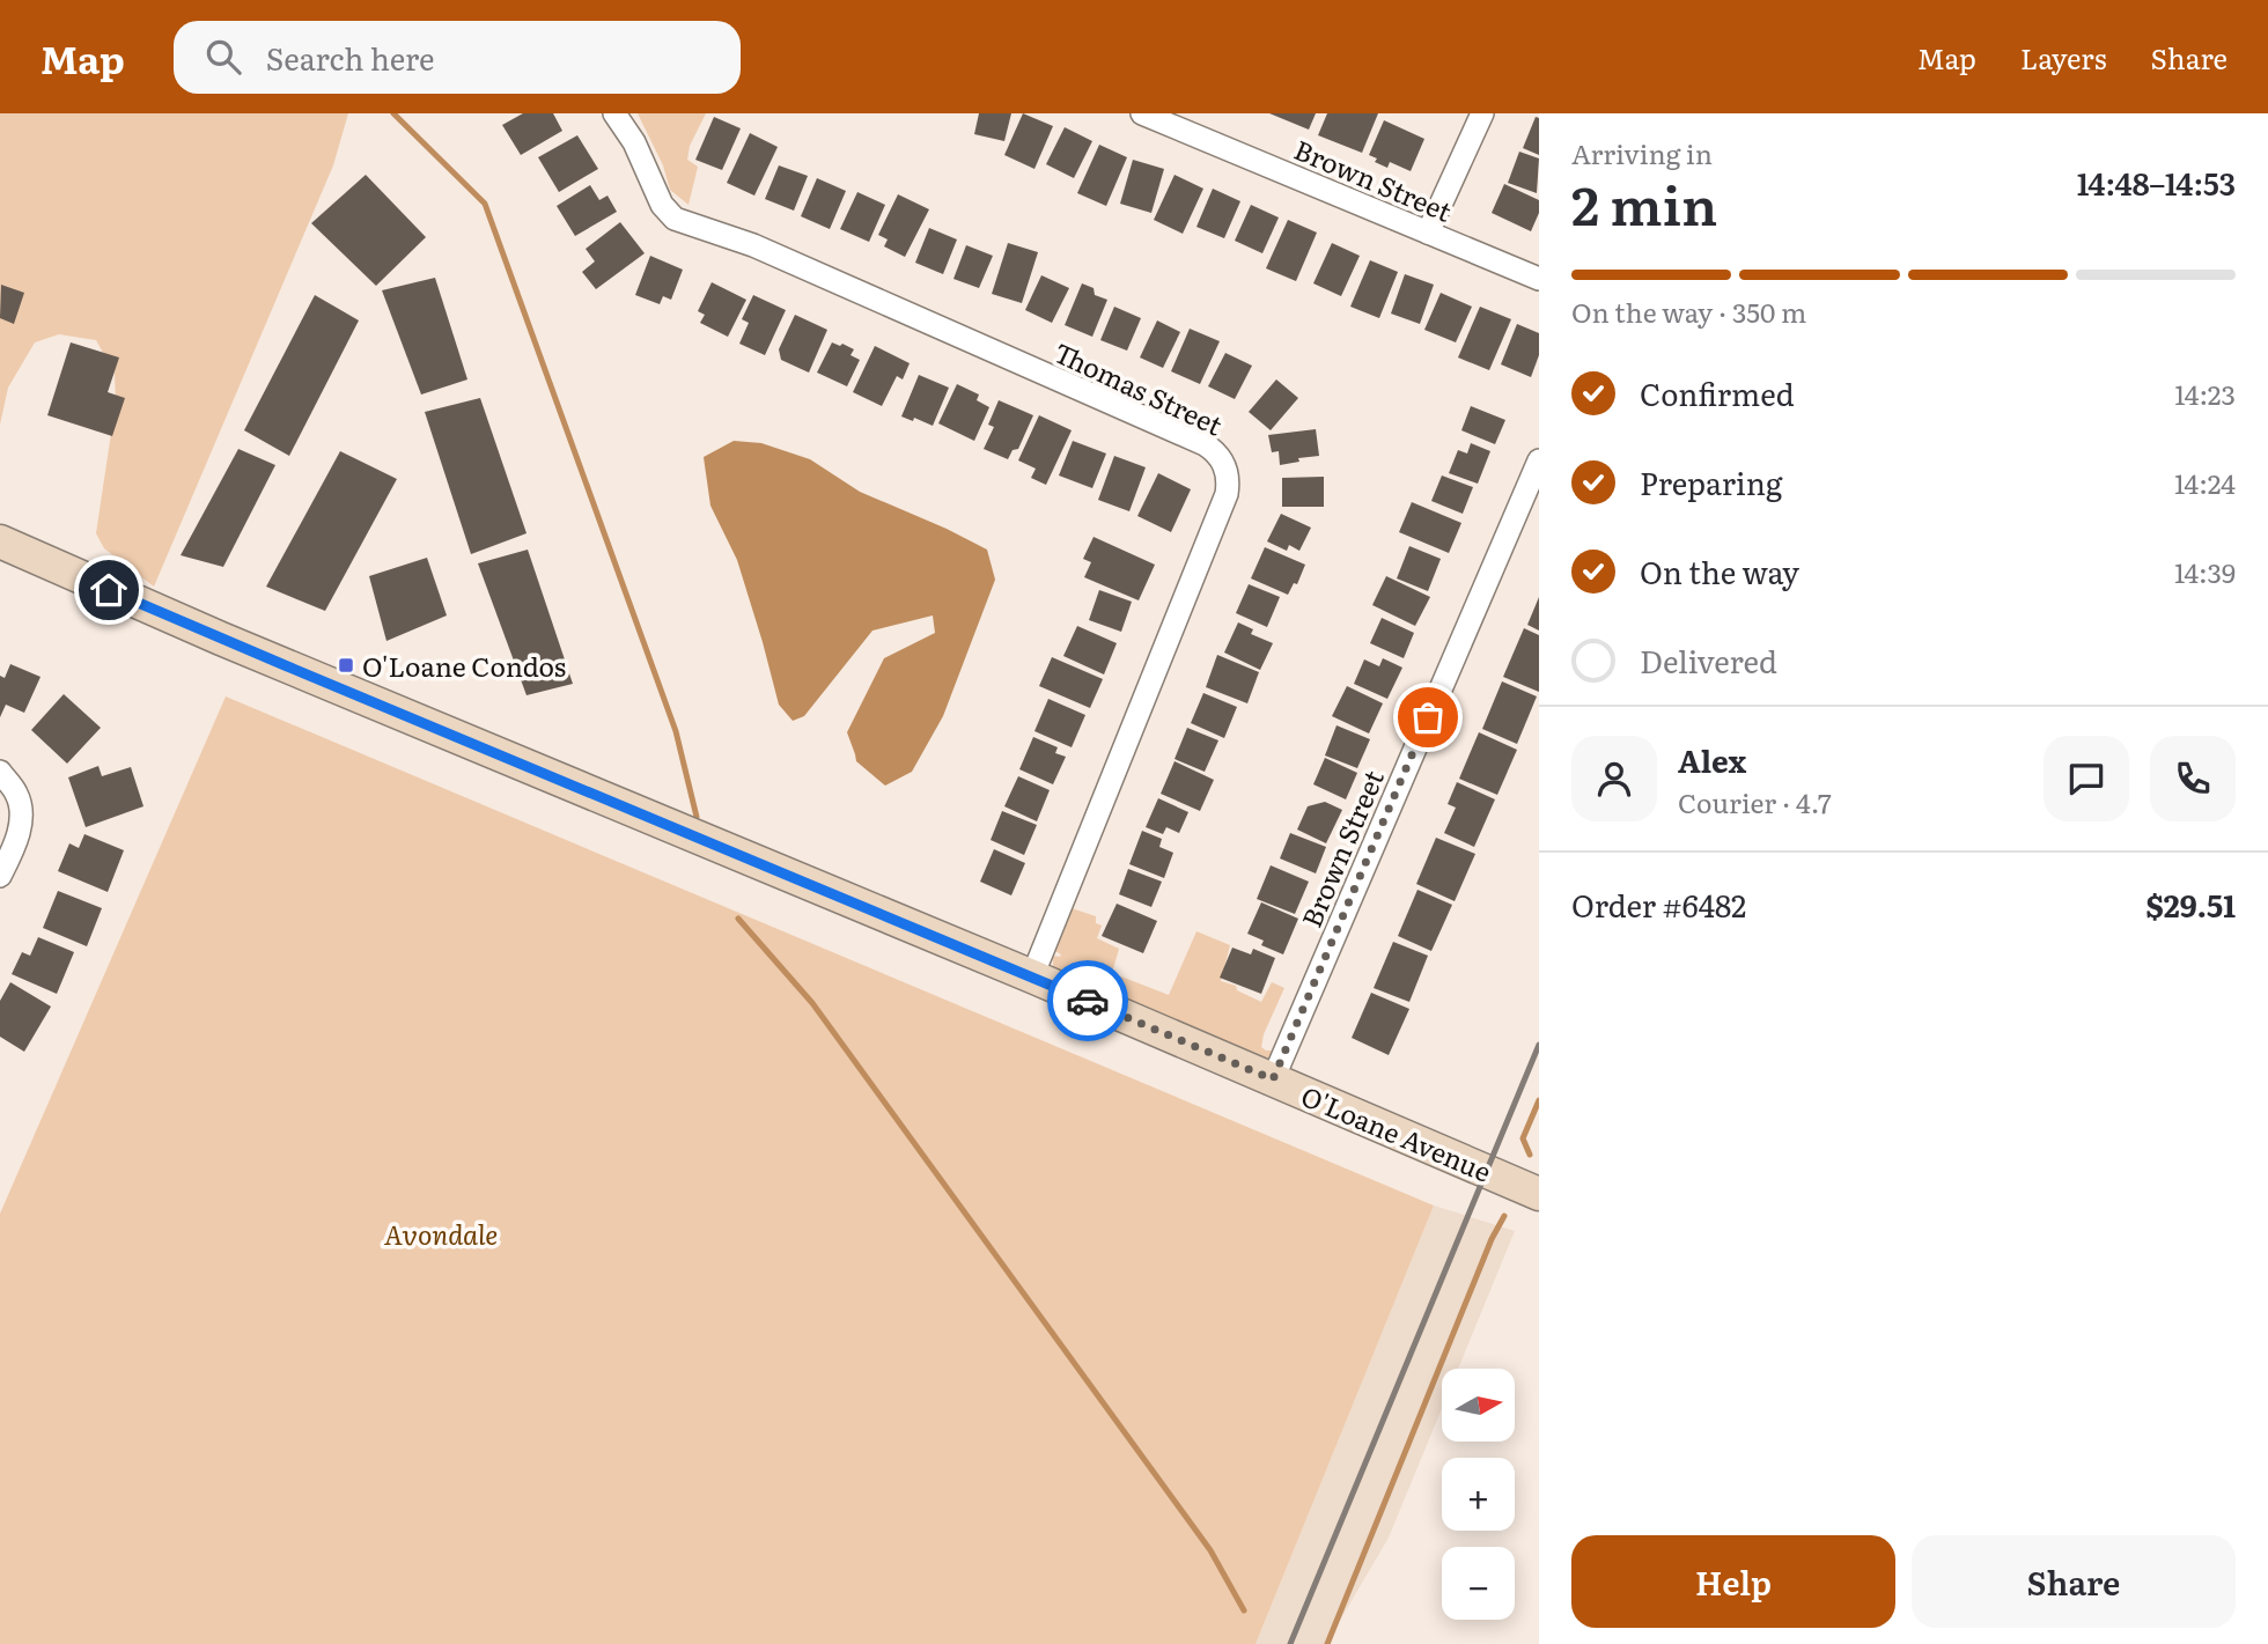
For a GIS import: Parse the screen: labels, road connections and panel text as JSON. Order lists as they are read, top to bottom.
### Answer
{
  "streets": {
    "street": ["Brown Street", "Thomas Street", "O'Loane Avenue"]
  },
  "crossings": [
    ["Brown Street", "O'Loane Avenue"],
    ["Thomas Street", "O'Loane Avenue"]
  ],
  "parks": ["Avondale"],
  "places": {
    "transit": ["O'Loane Condos"]
  },
  "north": "right",
  "page": {
    "header": "Map",
    "search": "Search here",
    "nav": ["Map", "Layers", "Share"],
    "heading": ["2 min", "Arriving in", "14:48–14:53"],
    "panel": [
      "Alex",
      "Courier · 4.7",
      "Order #6482",
      "$29.51"
    ],
    "bar": "On the way · 350 m",
    "list": [
      ["Confirmed", "14:23"],
      ["Preparing", "14:24"],
      ["On the way", "14:39"],
      "Delivered"
    ],
    "map_buttons": ["+", "−"],
    "buttons": ["Help", "Share"]
  }
}
